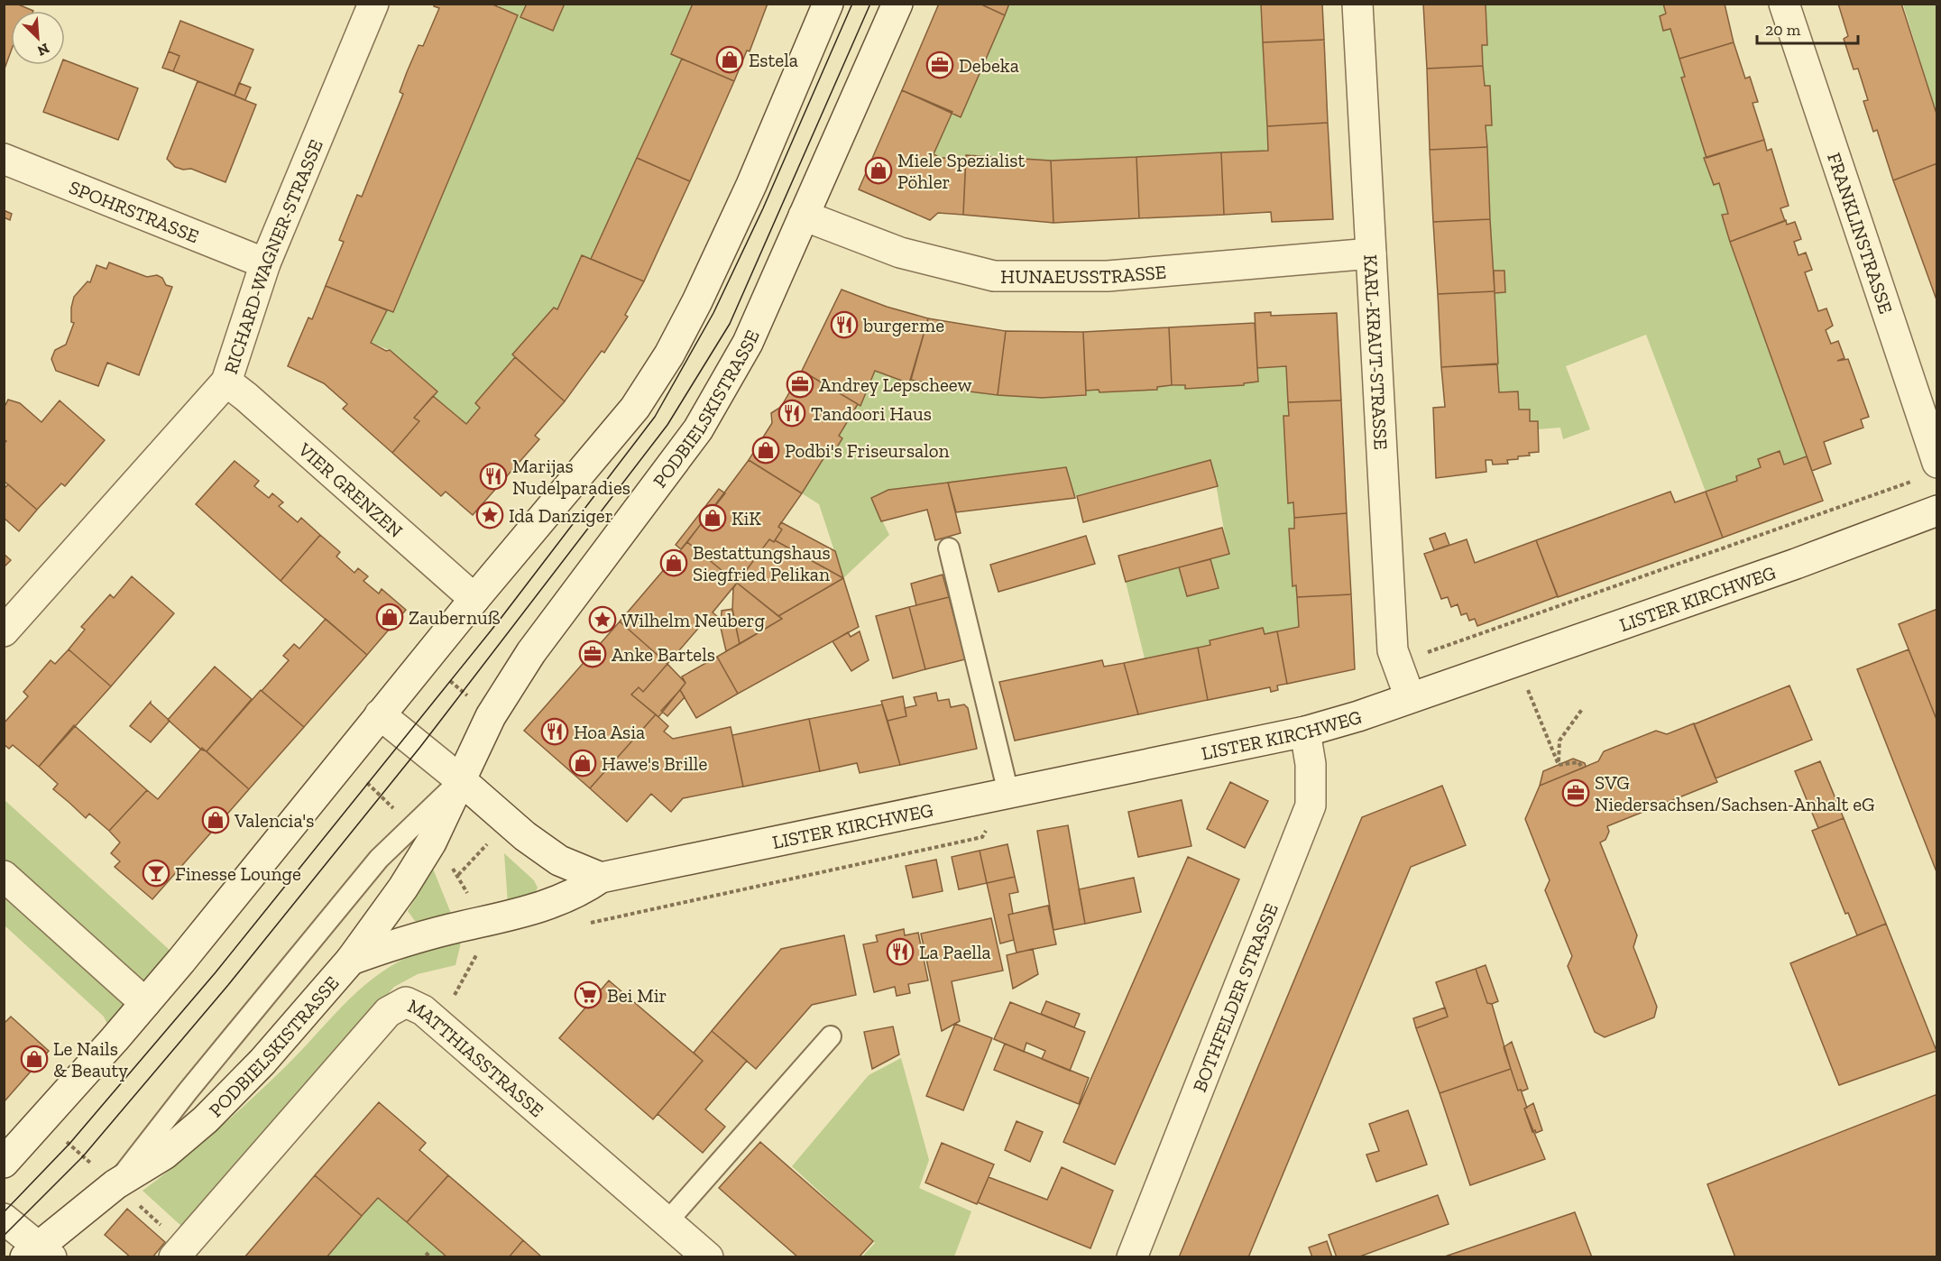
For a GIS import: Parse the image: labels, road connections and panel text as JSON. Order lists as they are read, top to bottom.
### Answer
{
  "streets": {
    "street": [
      "SPOHRSTRASSE",
      "FRANKLINSTRASSE",
      "RICHARD-WAGNER-STRASSE",
      "HUNAEUSSTRASSE",
      "KARL-KRAUT-STRASSE",
      "PODBIELSKISTRASSE",
      "VIER GRENZEN",
      "LISTER KIRCHWEG",
      "BOTHFELDER STRASSE",
      "MATTHIASSTRASSE"
    ]
  },
  "crossings": [
    ["SPOHRSTRASSE", "RICHARD-WAGNER-STRASSE"],
    ["RICHARD-WAGNER-STRASSE", "VIER GRENZEN"],
    ["HUNAEUSSTRASSE", "KARL-KRAUT-STRASSE"],
    ["HUNAEUSSTRASSE", "PODBIELSKISTRASSE"],
    ["KARL-KRAUT-STRASSE", "LISTER KIRCHWEG"],
    ["PODBIELSKISTRASSE", "LISTER KIRCHWEG"],
    ["LISTER KIRCHWEG", "BOTHFELDER STRASSE"]
  ],
  "places": {
    "shop": [
      "Estela",
      "Miele Spezialist Pöhler",
      "Podbi's Friseursalon",
      "KiK",
      "Bestattungshaus Siegfried Pelikan",
      "Zaubernuß",
      "Hawe's Brille",
      "Valencia's",
      "Le Nails & Beauty"
    ],
    "office": [
      "Debeka",
      "Andrey Lepscheew",
      "Anke Bartels",
      "SVG Niedersachsen/Sachsen-Anhalt eG"
    ],
    "restaurant": [
      "burgerme",
      "Tandoori Haus",
      "Marijas Nudelparadies",
      "Hoa Asia",
      "La Paella"
    ],
    "place": ["Ida Danziger", "Wilhelm Neuberg"],
    "bar": ["Finesse Lounge"],
    "supermarket": ["Bei Mir"]
  },
  "scale_bar": "20 m",
  "north": "bottom right"
}
